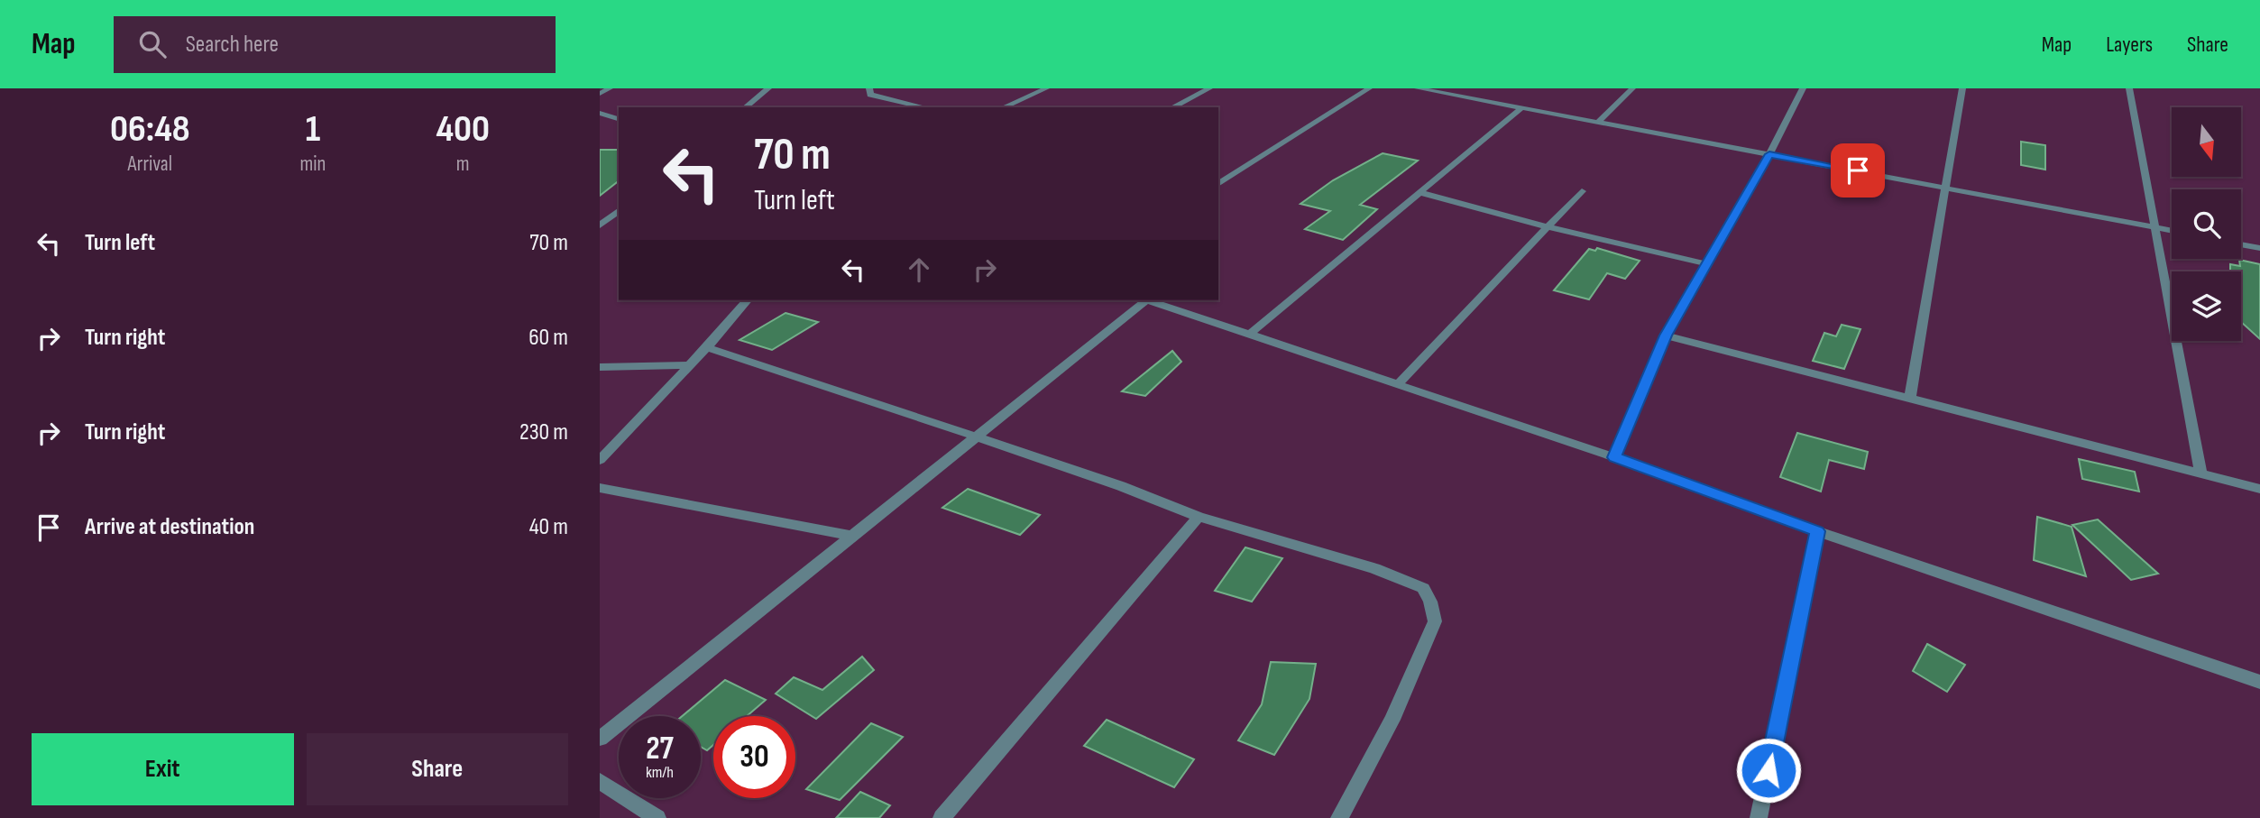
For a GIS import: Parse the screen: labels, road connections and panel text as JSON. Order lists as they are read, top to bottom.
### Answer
{
  "north": "bottom",
  "page": {
    "header": "Map",
    "search": "Search here",
    "nav": ["Map", "Layers", "Share"],
    "eta": [
      "06:48",
      "Arrival",
      "1",
      "min",
      "400",
      "m"
    ],
    "turn": ["70 m", "Turn left"],
    "list": [
      {
        "name": "Turn left",
        "value": "70 m"
      },
      {
        "name": "Turn right",
        "value": "60 m"
      },
      {
        "name": "Turn right",
        "value": "230 m"
      },
      {
        "name": "Arrive at destination",
        "value": "40 m"
      }
    ],
    "speed": "27 km/h",
    "limit": "30",
    "buttons": ["Exit", "Share"]
  }
}
